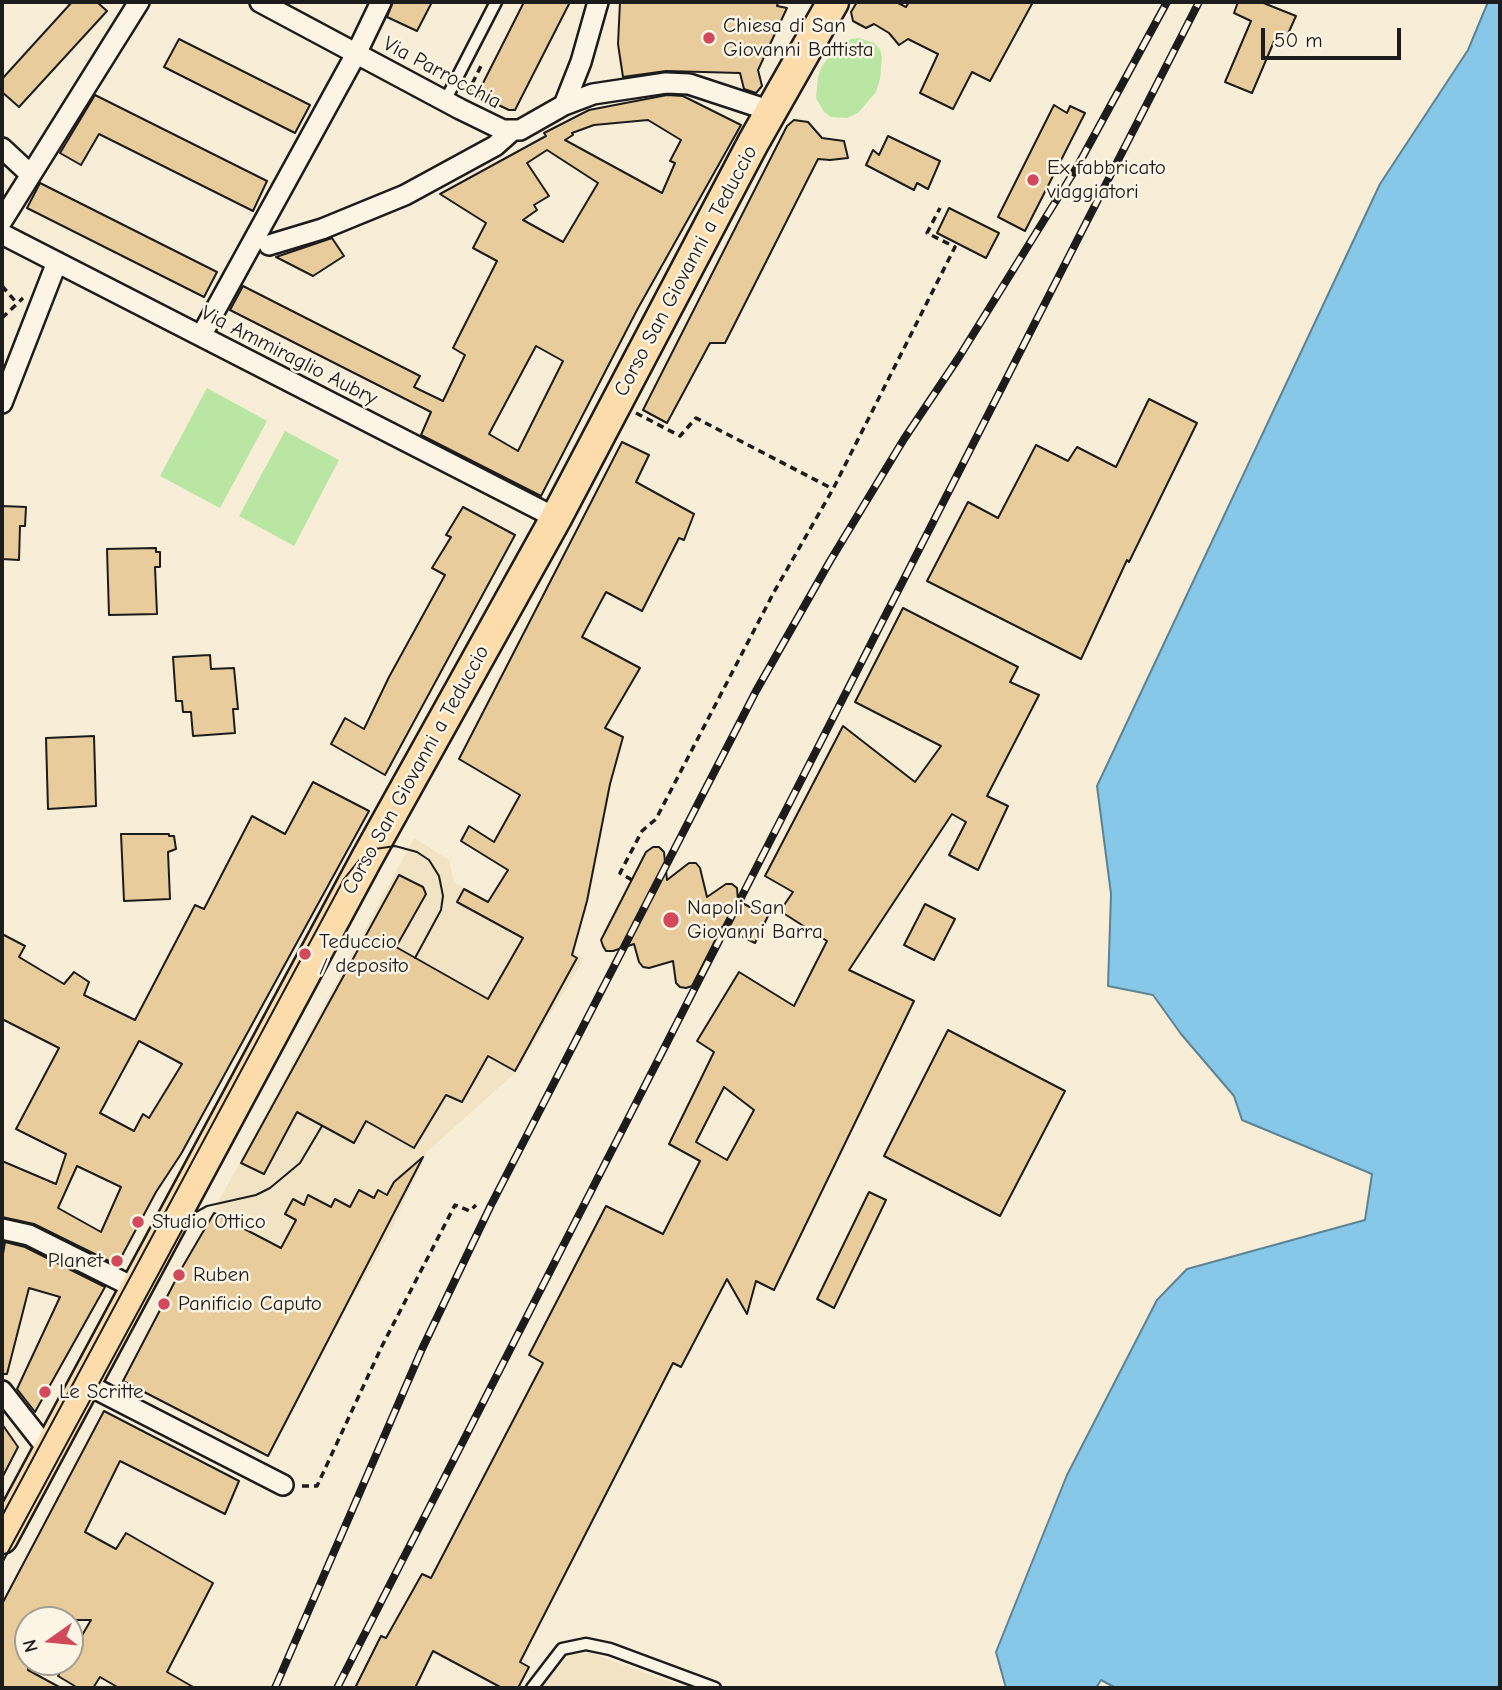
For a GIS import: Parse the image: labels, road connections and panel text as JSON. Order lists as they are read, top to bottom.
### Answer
{
  "streets": {
    "main road": ["Corso San Giovanni a Teduccio"],
    "street": ["Via Parrocchia", "Via Ammiraglio Aubry"]
  },
  "crossings": [
    ["Via Parrocchia", "Corso San Giovanni a Teduccio"],
    ["Corso San Giovanni a Teduccio", "Via Ammiraglio Aubry"]
  ],
  "places": [
    "Chiesa di San Giovanni Battista",
    "Ex fabbricato viaggiatori",
    "Napoli San Giovanni Barra",
    "Teduccio / deposito",
    "Studio Ottico",
    "Planet",
    "Ruben",
    "Panificio Caputo",
    "Le Scritte"
  ],
  "scale_bar": "50 m",
  "north": "left"
}
